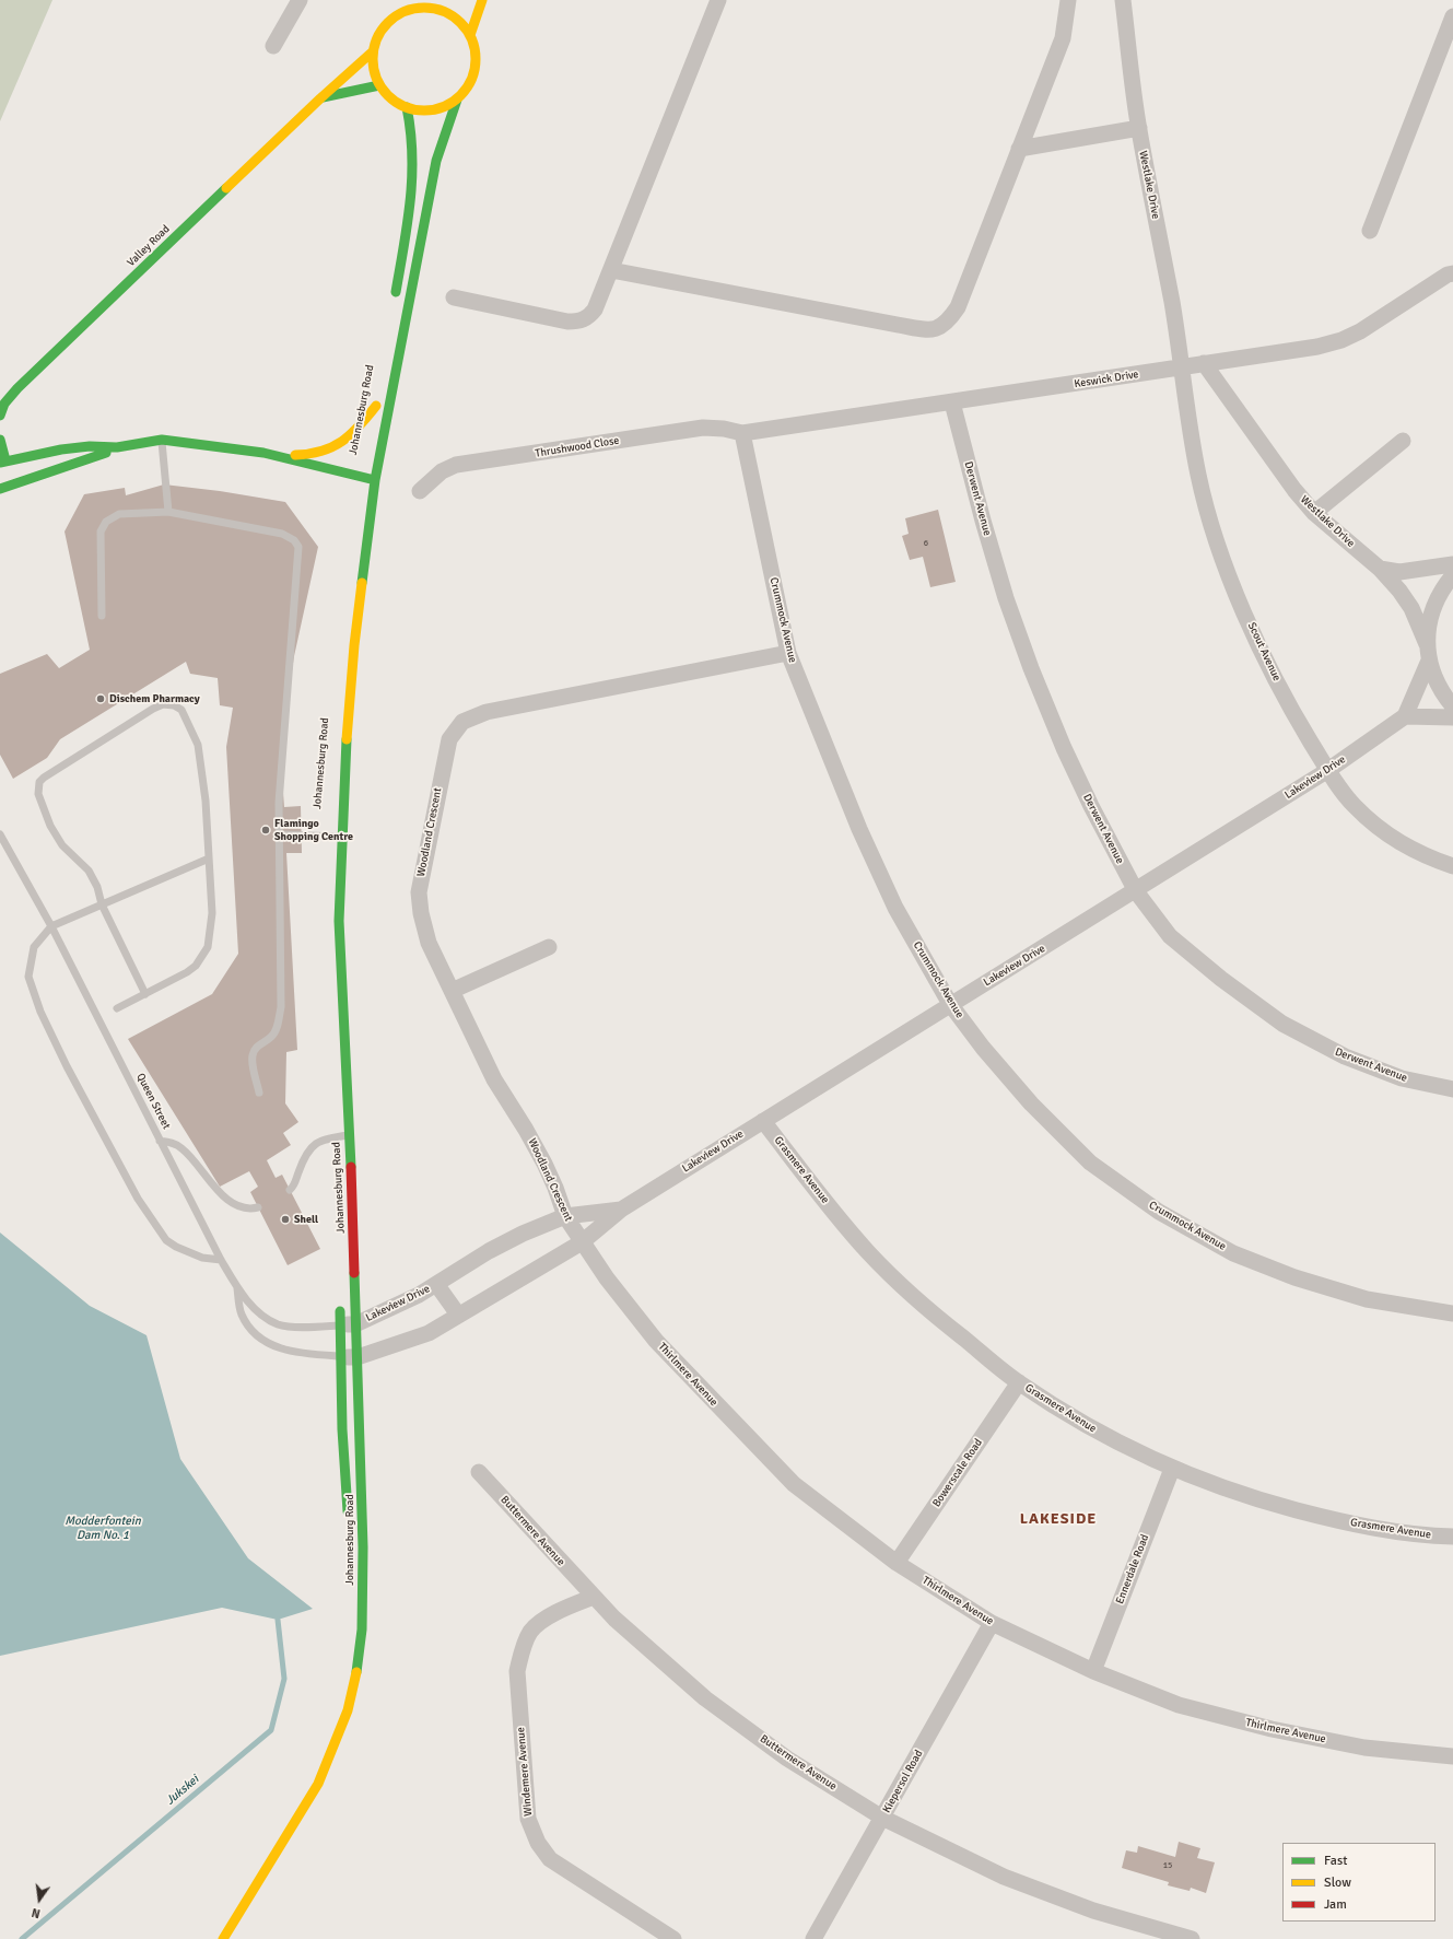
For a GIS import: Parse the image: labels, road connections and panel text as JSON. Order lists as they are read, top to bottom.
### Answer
{
  "streets": {
    "street": [
      "Westlake Drive",
      "Valley Road",
      "Keswick Drive",
      "Johannesburg Road",
      "Thrushwood Close",
      "Derwent Avenue",
      "Crummock Avenue",
      "Scout Avenue",
      "Lakeview Drive",
      "Woodland Crescent",
      "Grasmere Avenue",
      "Thirlmere Avenue",
      "Bowerscale Road",
      "Buttermere Avenue",
      "Ennerdale Road",
      "Windemere Avenue",
      "Kiepersol Road"
    ],
    "lane": ["Queen Street"]
  },
  "crossings": [
    ["Westlake Drive", "Keswick Drive"],
    ["Westlake Drive", "Scout Avenue"],
    ["Valley Road", "Johannesburg Road"],
    ["Keswick Drive", "Thrushwood Close"],
    ["Keswick Drive", "Derwent Avenue"],
    ["Keswick Drive", "Crummock Avenue"],
    ["Keswick Drive", "Scout Avenue"],
    ["Johannesburg Road", "Lakeview Drive"],
    ["Johannesburg Road", "Queen Street"],
    ["Thrushwood Close", "Crummock Avenue"],
    ["Derwent Avenue", "Lakeview Drive"],
    ["Crummock Avenue", "Lakeview Drive"],
    ["Crummock Avenue", "Woodland Crescent"],
    ["Scout Avenue", "Lakeview Drive"],
    ["Lakeview Drive", "Woodland Crescent"],
    ["Lakeview Drive", "Queen Street"],
    ["Lakeview Drive", "Grasmere Avenue"],
    ["Lakeview Drive", "Thirlmere Avenue"],
    ["Woodland Crescent", "Thirlmere Avenue"],
    ["Grasmere Avenue", "Bowerscale Road"],
    ["Grasmere Avenue", "Ennerdale Road"],
    ["Thirlmere Avenue", "Bowerscale Road"],
    ["Thirlmere Avenue", "Ennerdale Road"],
    ["Thirlmere Avenue", "Kiepersol Road"],
    ["Buttermere Avenue", "Windemere Avenue"],
    ["Buttermere Avenue", "Kiepersol Road"]
  ],
  "districts": ["LAKESIDE"],
  "water": ["Modderfontein Dam No. 1", "Jukskei"],
  "places": ["Dischem Pharmacy", "Flamingo Shopping Centre", "Shell"],
  "house_numbers": ["6", "15"],
  "legend": ["Fast", "Slow", "Jam"],
  "north": "bottom"
}
